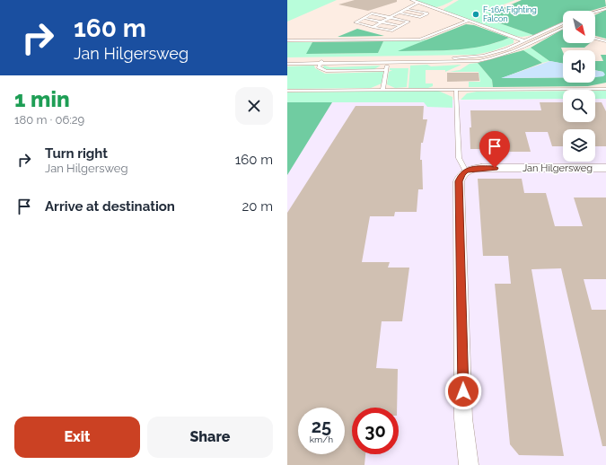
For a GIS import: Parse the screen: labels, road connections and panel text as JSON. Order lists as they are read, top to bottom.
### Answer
{
  "streets": {
    "street": ["Jan Hilgersweg"]
  },
  "places": ["F-16A Fighting Falcon"],
  "north": "bottom right",
  "page": {
    "turn": ["160 m", "Jan Hilgersweg"],
    "heading": ["1 min", "180 m · 06:29"],
    "list": [
      {
        "name": "Turn right",
        "note": "Jan Hilgersweg",
        "value": "160 m"
      },
      {
        "name": "Arrive at destination",
        "value": "20 m"
      }
    ],
    "speed": "25 km/h",
    "limit": "30",
    "buttons": ["Exit", "Share"]
  }
}
